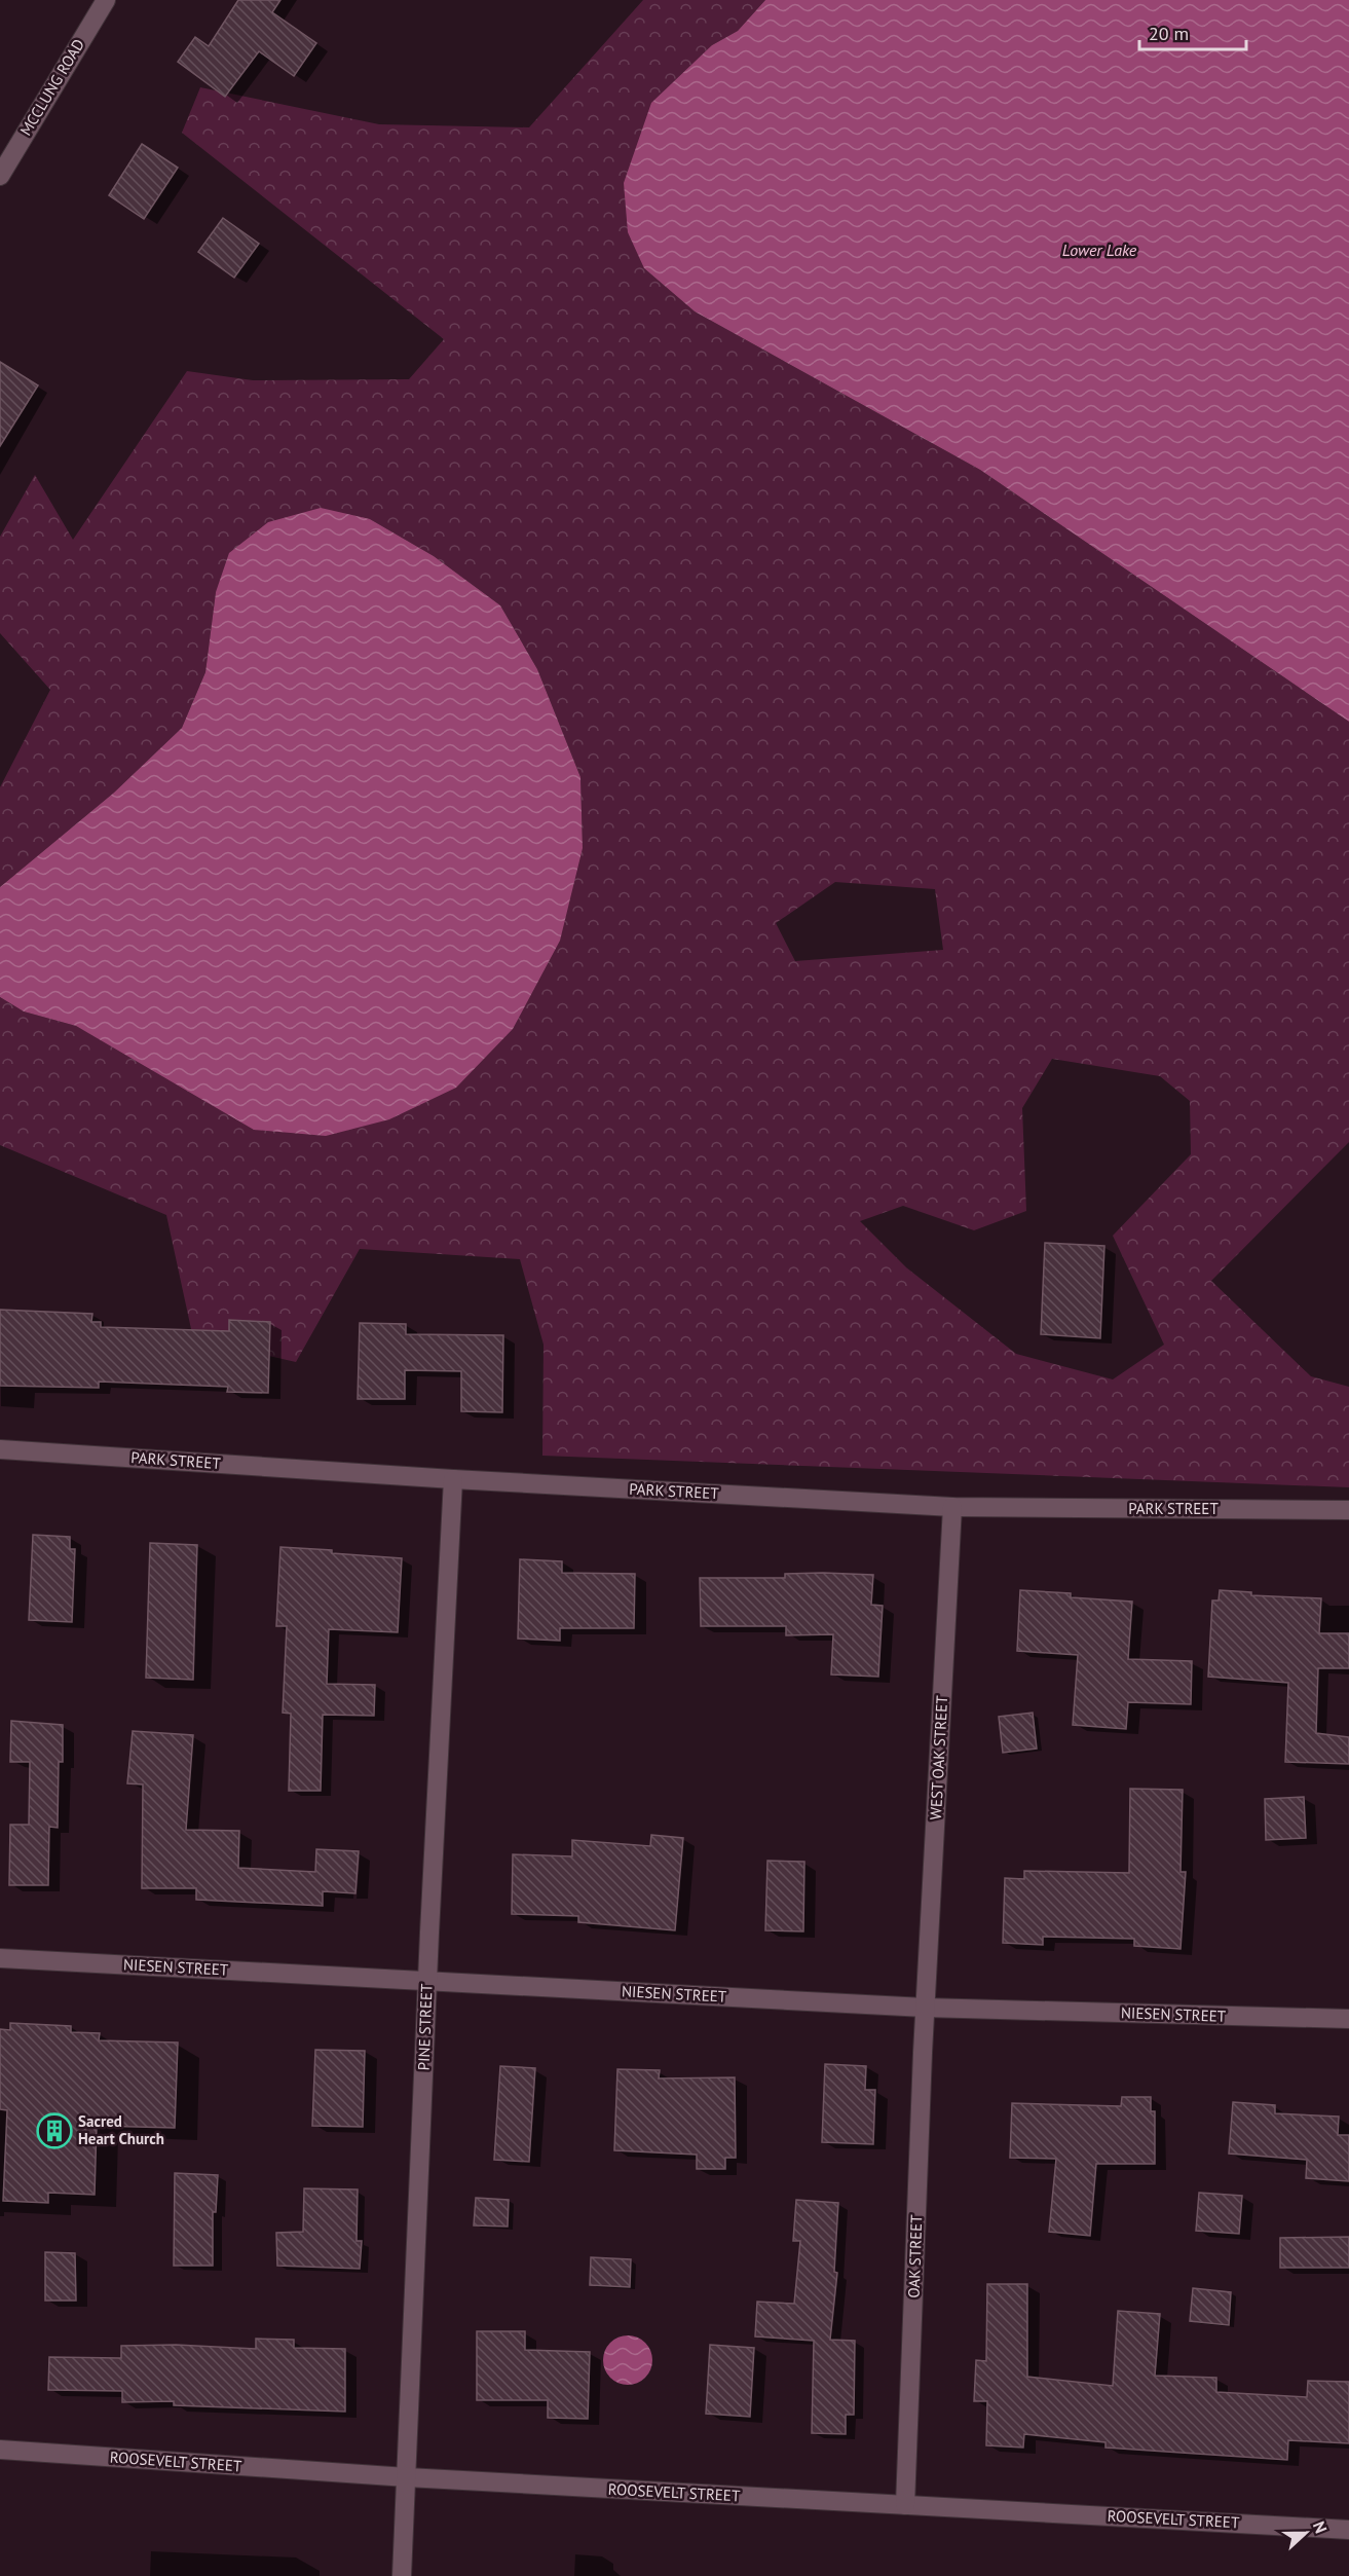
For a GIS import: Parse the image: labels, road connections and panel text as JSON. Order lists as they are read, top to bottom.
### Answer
{
  "streets": {
    "street": [
      "MCCLUNG ROAD",
      "PARK STREET",
      "WEST OAK STREET",
      "NIESEN STREET",
      "PINE STREET",
      "OAK STREET",
      "ROOSEVELT STREET"
    ]
  },
  "crossings": [
    ["PARK STREET", "WEST OAK STREET"],
    ["PARK STREET", "PINE STREET"],
    ["WEST OAK STREET", "NIESEN STREET"],
    ["WEST OAK STREET", "OAK STREET"],
    ["NIESEN STREET", "PINE STREET"],
    ["NIESEN STREET", "OAK STREET"],
    ["PINE STREET", "ROOSEVELT STREET"],
    ["OAK STREET", "ROOSEVELT STREET"]
  ],
  "water": ["Lower Lake"],
  "places": {
    "building": ["Sacred Heart Church"]
  },
  "scale_bar": "20 m",
  "north": "right"
}
